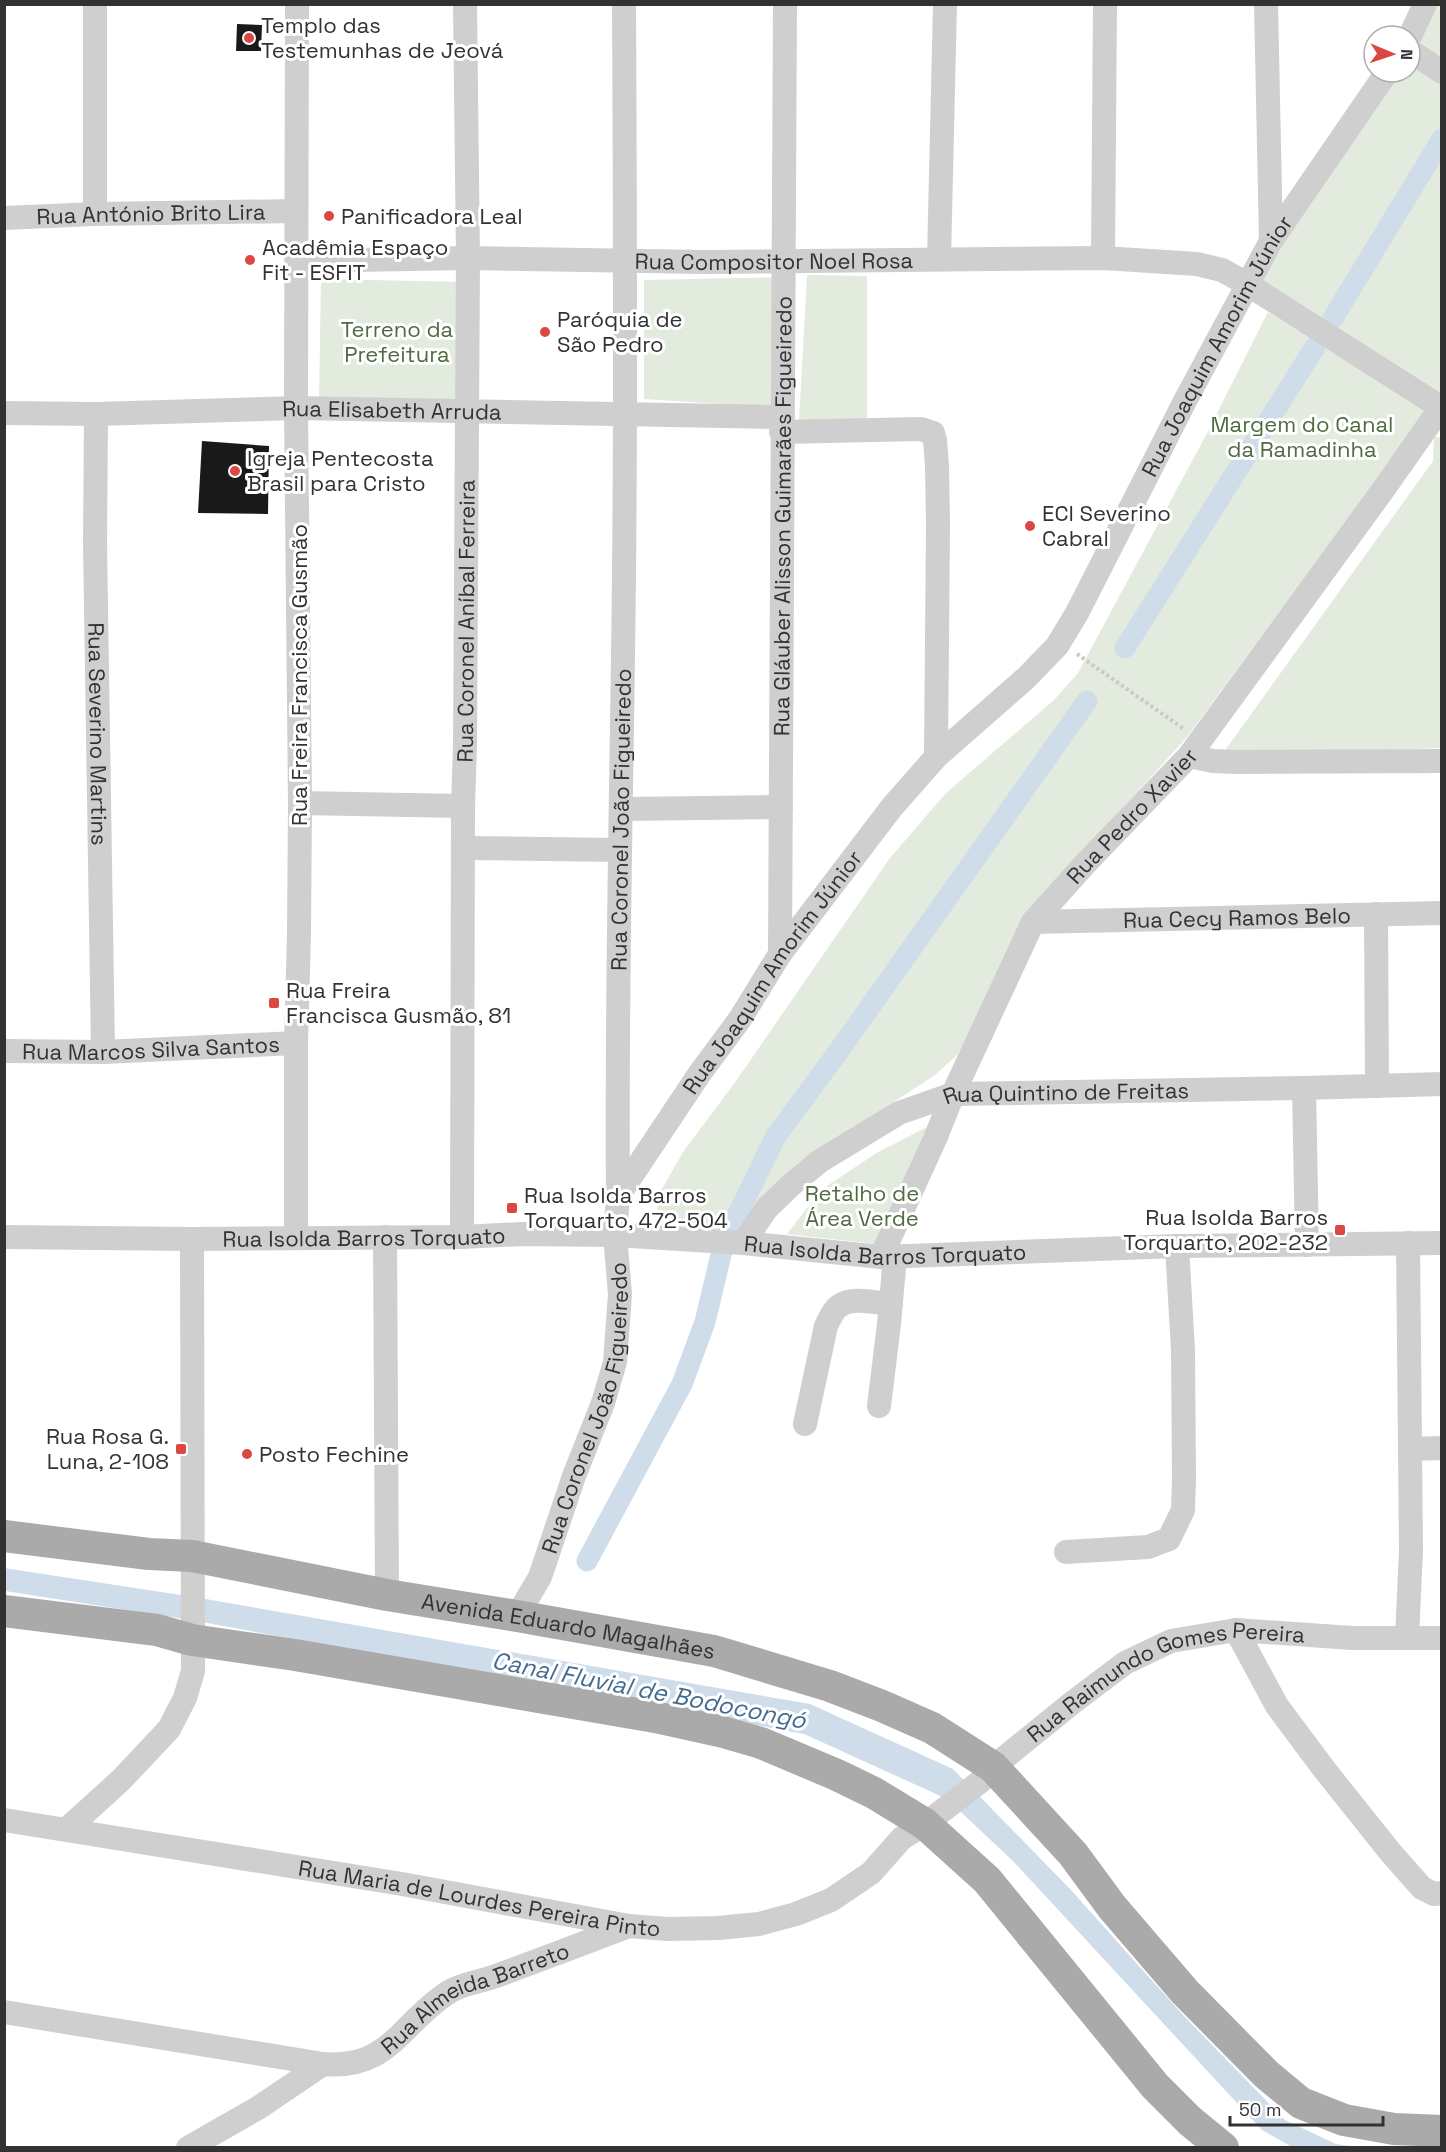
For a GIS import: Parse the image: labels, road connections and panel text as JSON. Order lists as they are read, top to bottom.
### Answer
{
  "streets": {
    "main road": ["Avenida Eduardo Magalhães"],
    "street": [
      "Rua António Brito Lira",
      "Rua Compositor Noel Rosa",
      "Rua Joaquim Amorim Júnior",
      "Rua Elisabeth Arruda",
      "Rua Gláuber Alisson Guimarães Figueiredo",
      "Rua Coronel Aníbal Ferreira",
      "Rua Freira Francisca Gusmão",
      "Rua Severino Martins",
      "Rua Pedro Xavier",
      "Rua Coronel João Figueiredo",
      "Rua Cecy Ramos Belo",
      "Rua Marcos Silva Santos",
      "Rua Quintino de Freitas",
      "Rua Isolda Barros Torquato",
      "Rua Raimundo Gomes Pereira",
      "Rua Maria de Lourdes Pereira Pinto",
      "Rua Almeida Barreto"
    ]
  },
  "crossings": [
    ["Rua António Brito Lira", "Rua Freira Francisca Gusmão"],
    ["Rua Compositor Noel Rosa", "Rua Joaquim Amorim Júnior"],
    ["Rua Compositor Noel Rosa", "Rua Gláuber Alisson Guimarães Figueiredo"],
    ["Rua Compositor Noel Rosa", "Rua Coronel Aníbal Ferreira"],
    ["Rua Compositor Noel Rosa", "Rua Freira Francisca Gusmão"],
    ["Rua Compositor Noel Rosa", "Rua Pedro Xavier"],
    ["Rua Compositor Noel Rosa", "Rua Coronel João Figueiredo"],
    ["Rua Joaquim Amorim Júnior", "Rua Elisabeth Arruda"],
    ["Rua Joaquim Amorim Júnior", "Rua Gláuber Alisson Guimarães Figueiredo"],
    ["Rua Joaquim Amorim Júnior", "Rua Coronel João Figueiredo"],
    ["Rua Elisabeth Arruda", "Rua Gláuber Alisson Guimarães Figueiredo"],
    ["Rua Elisabeth Arruda", "Rua Coronel Aníbal Ferreira"],
    ["Rua Elisabeth Arruda", "Rua Freira Francisca Gusmão"],
    ["Rua Elisabeth Arruda", "Rua Severino Martins"],
    ["Rua Elisabeth Arruda", "Rua Coronel João Figueiredo"],
    ["Rua Coronel Aníbal Ferreira", "Rua Isolda Barros Torquato"],
    ["Rua Freira Francisca Gusmão", "Rua Marcos Silva Santos"],
    ["Rua Freira Francisca Gusmão", "Rua Isolda Barros Torquato"],
    ["Rua Severino Martins", "Rua Marcos Silva Santos"],
    ["Rua Pedro Xavier", "Rua Cecy Ramos Belo"],
    ["Rua Pedro Xavier", "Rua Quintino de Freitas"],
    ["Rua Pedro Xavier", "Rua Isolda Barros Torquato"],
    ["Rua Coronel João Figueiredo", "Rua Isolda Barros Torquato"],
    ["Rua Coronel João Figueiredo", "Avenida Eduardo Magalhães"],
    ["Rua Quintino de Freitas", "Rua Isolda Barros Torquato"],
    ["Avenida Eduardo Magalhães", "Rua Raimundo Gomes Pereira"],
    ["Rua Raimundo Gomes Pereira", "Rua Maria de Lourdes Pereira Pinto"],
    ["Rua Maria de Lourdes Pereira Pinto", "Rua Almeida Barreto"]
  ],
  "water": ["Canal Fluvial de Bodocongó"],
  "parks": ["Terreno da Prefeitura", "Margem do Canal da Ramadinha", "Retalho de Área Verde"],
  "places": {
    "other": [
      "Templo das Testemunhas de Jeová",
      "Panificadora Leal",
      "Acadêmia Espaço Fit - ESFIT",
      "Paróquia de São Pedro",
      "Igreja Pentecosta Brasil para Cristo",
      "ECI Severino Cabral",
      "Posto Fechine"
    ],
    "transit": [
      "Rua Freira Francisca Gusmão, 81",
      "Rua Isolda Barros Torquarto, 472-504",
      "Rua Isolda Barros Torquarto, 202-232",
      "Rua Rosa G. Luna, 2-108"
    ]
  },
  "scale_bar": "50 m",
  "north": "right"
}
